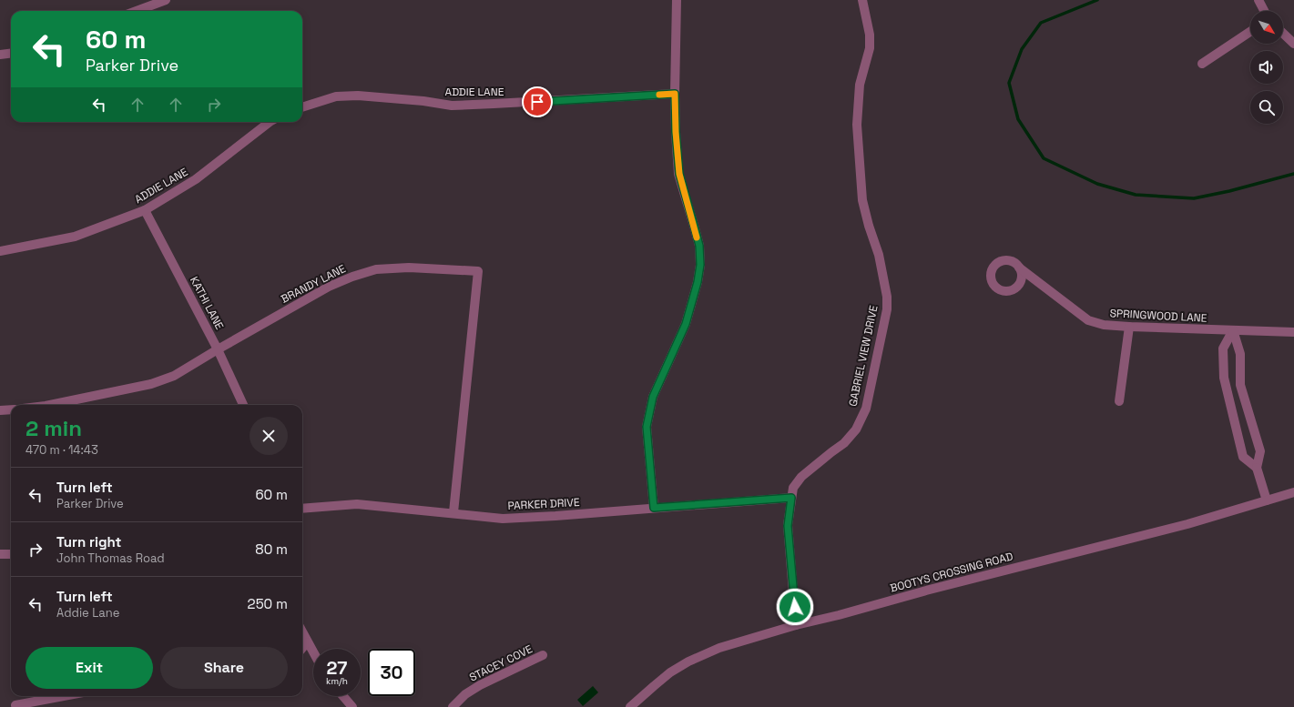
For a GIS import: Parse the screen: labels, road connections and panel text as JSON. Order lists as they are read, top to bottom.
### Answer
{
  "streets": {
    "street": [
      "ADDIE LANE",
      "BRANDY LANE",
      "KATHI LANE",
      "SPRINGWOOD LANE",
      "GABRIEL VIEW DRIVE",
      "PARKER DRIVE",
      "BOOTYS CROSSING ROAD",
      "STACEY COVE"
    ]
  },
  "crossings": [
    ["ADDIE LANE", "KATHI LANE"],
    ["BRANDY LANE", "KATHI LANE"],
    ["BRANDY LANE", "PARKER DRIVE"],
    ["GABRIEL VIEW DRIVE", "PARKER DRIVE"],
    ["GABRIEL VIEW DRIVE", "BOOTYS CROSSING ROAD"]
  ],
  "north": "bottom right",
  "page": {
    "turn": ["60 m", "Parker Drive"],
    "heading": ["2 min", "470 m · 14:43"],
    "list": [
      {
        "name": "Turn left",
        "note": "Parker Drive",
        "value": "60 m"
      },
      {
        "name": "Turn right",
        "note": "John Thomas Road",
        "value": "80 m"
      },
      {
        "name": "Turn left",
        "note": "Addie Lane",
        "value": "250 m"
      }
    ],
    "buttons": ["Exit", "Share"],
    "speed": "27 km/h",
    "limit": "30"
  }
}
